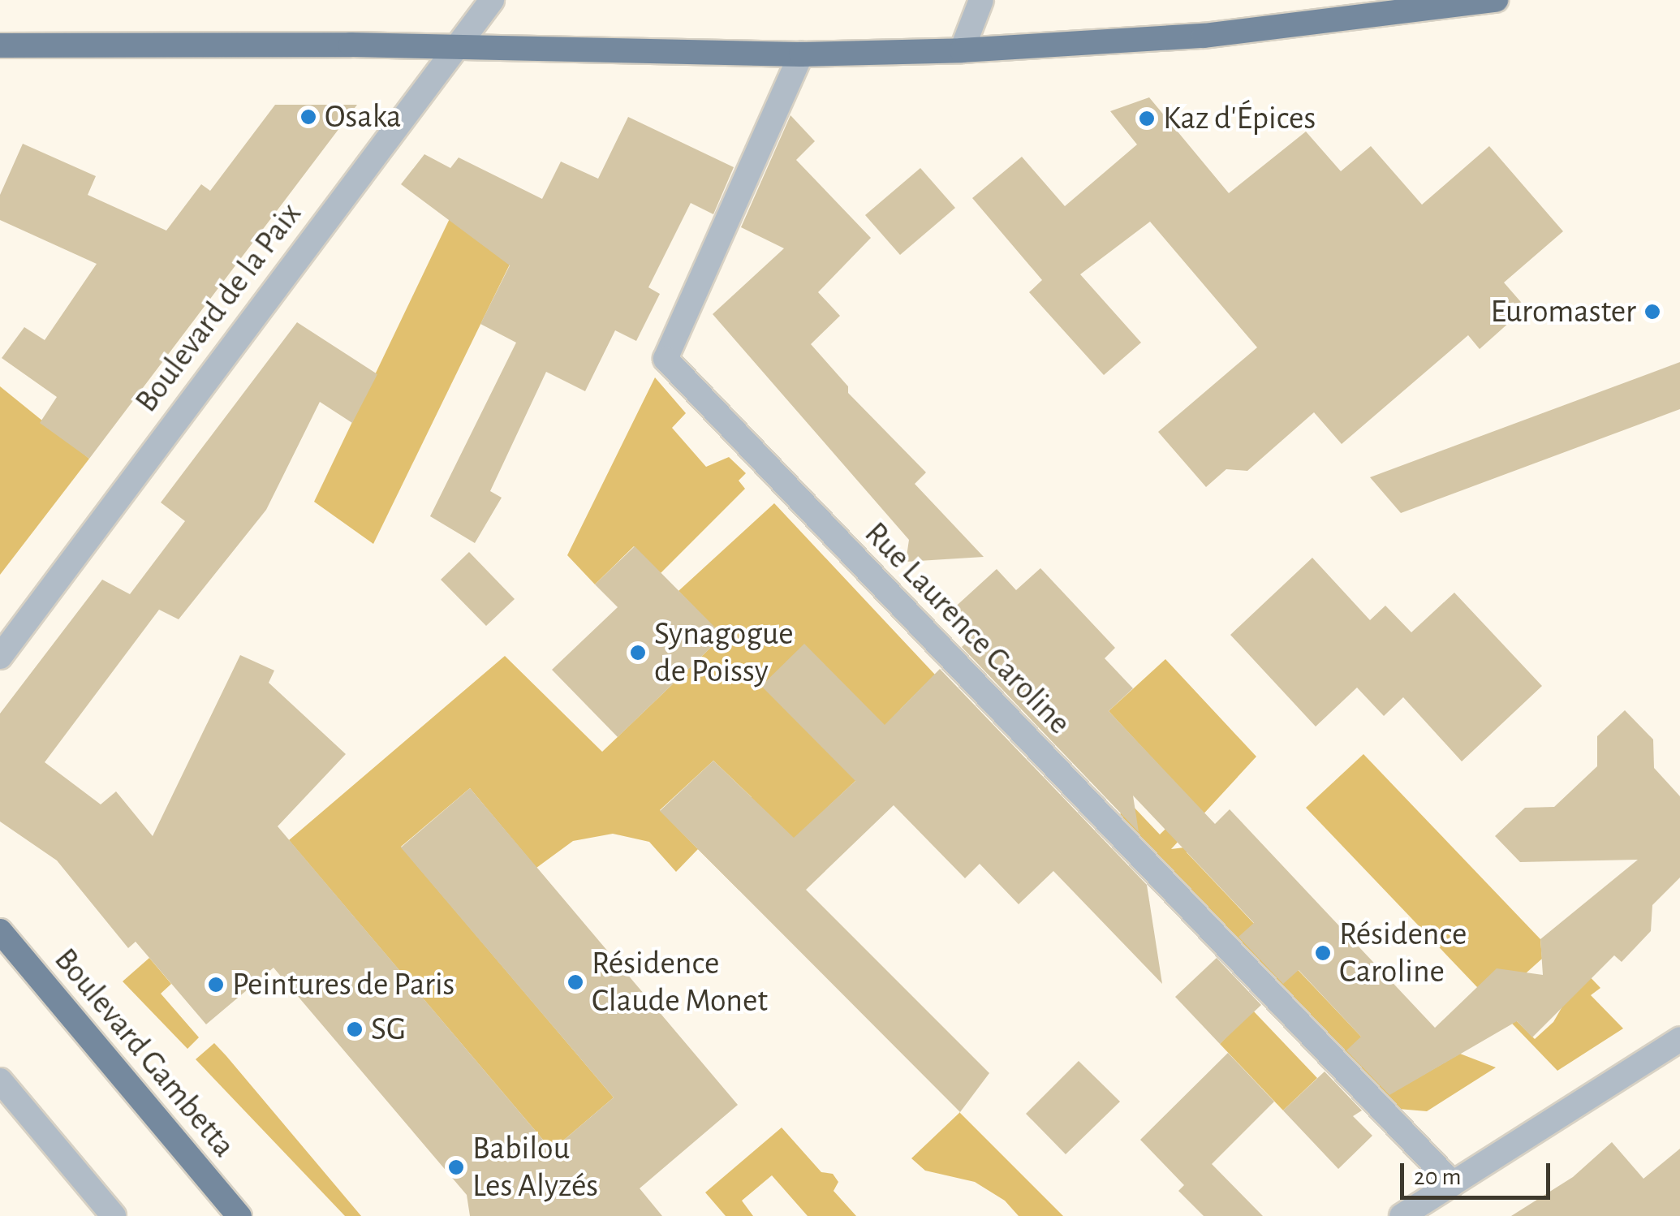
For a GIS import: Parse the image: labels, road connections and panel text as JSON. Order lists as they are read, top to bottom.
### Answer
{
  "streets": {
    "main road": ["Boulevard Gambetta"],
    "street": ["Boulevard de la Paix", "Rue Laurence Caroline"]
  },
  "places": [
    "Osaka",
    "Kaz d'Épices",
    "Euromaster",
    "Synagogue de Poissy",
    "Résidence Caroline",
    "Résidence Claude Monet",
    "Peintures de Paris",
    "SG",
    "Babilou Les Alyzés"
  ],
  "scale_bar": "20 m"
}
